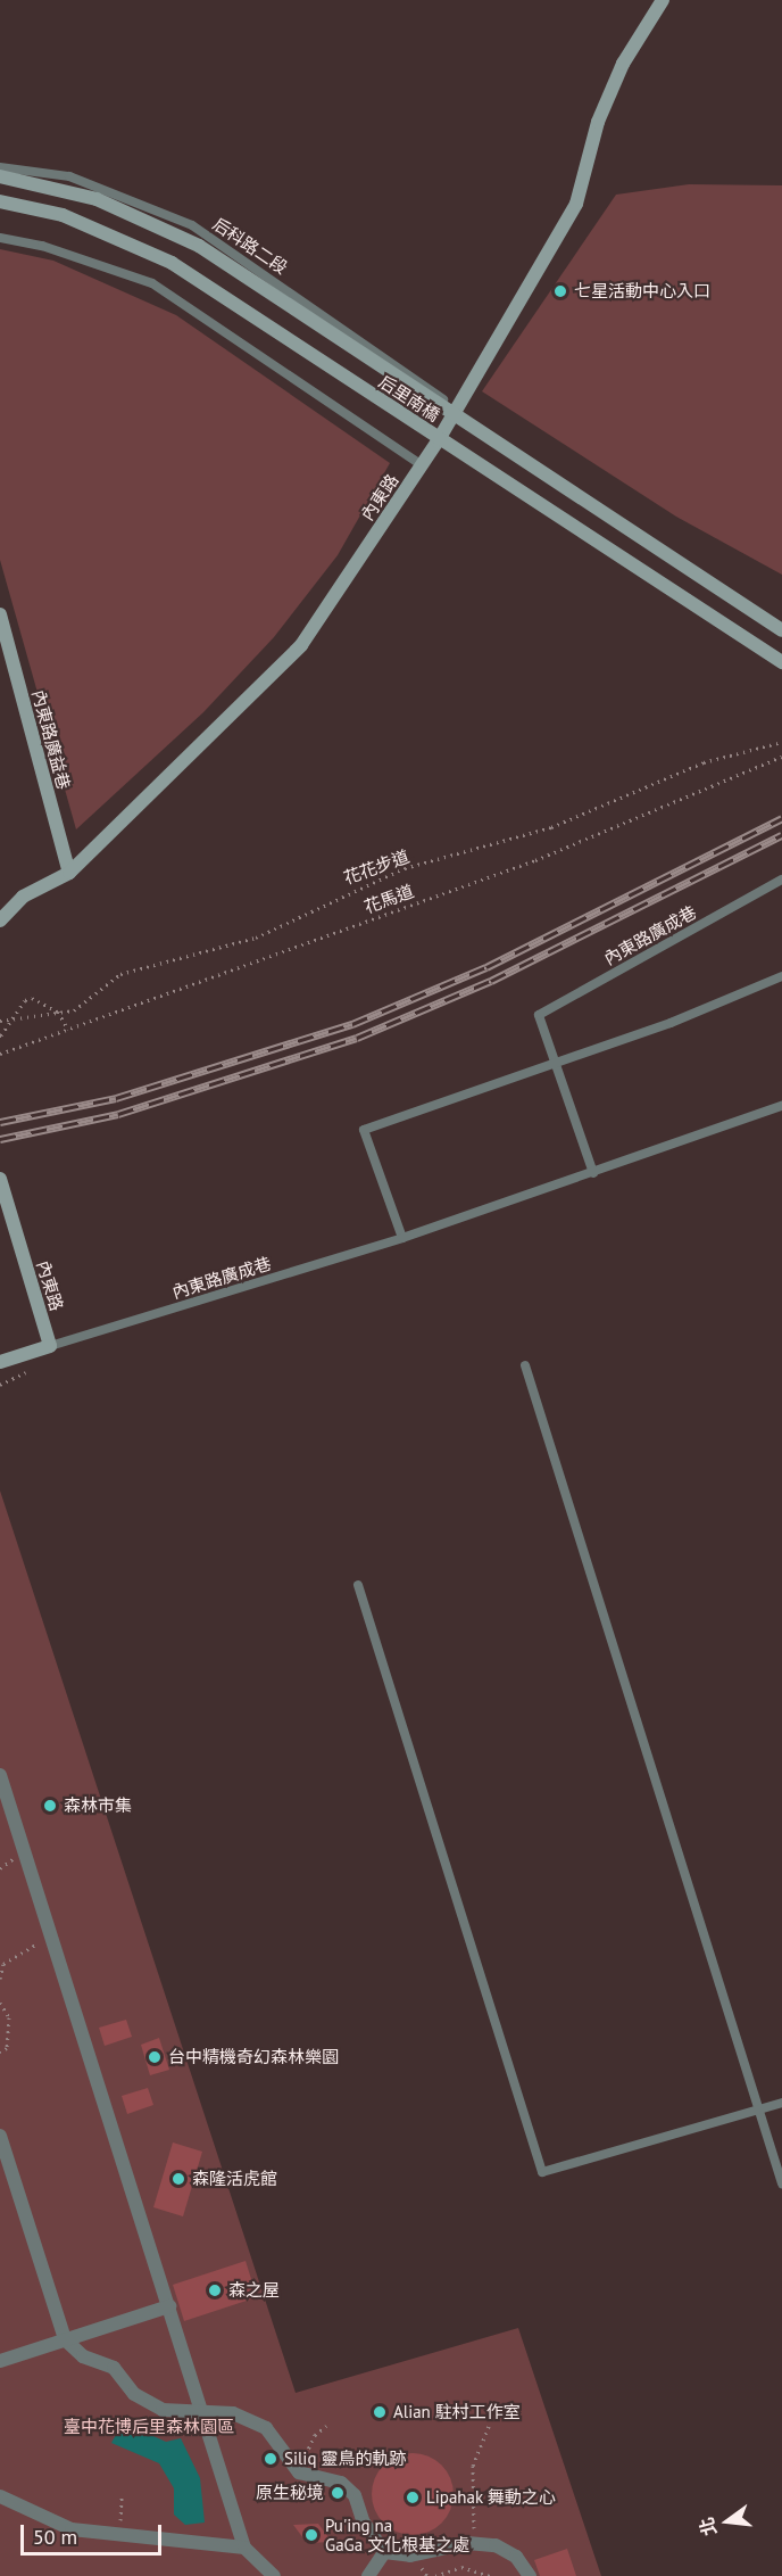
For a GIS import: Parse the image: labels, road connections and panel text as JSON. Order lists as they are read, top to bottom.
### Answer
{
  "streets": {
    "street": ["后里南橋", "內東路", "內東路廣益巷"],
    "lane": ["后科路二段", "內東路廣成巷"],
    "path": ["花花步道", "花馬道"]
  },
  "crossings": [
    ["后科路二段", "內東路"],
    ["內東路", "內東路廣益巷"],
    ["內東路", "內東路廣成巷"]
  ],
  "parks": ["臺中花博后里森林園區"],
  "places": [
    "七星活動中心入口",
    "森林市集",
    "台中精機奇幻森林樂園",
    "森隆活虎館",
    "森之屋",
    "Alian 駐村工作室",
    "Siliq 靈鳥的軌跡",
    "原生秘境",
    "Lipahak 舞動之心",
    "Pu'ing na GaGa 文化根基之處"
  ],
  "scale_bar": "50 m",
  "north": "left"
}
